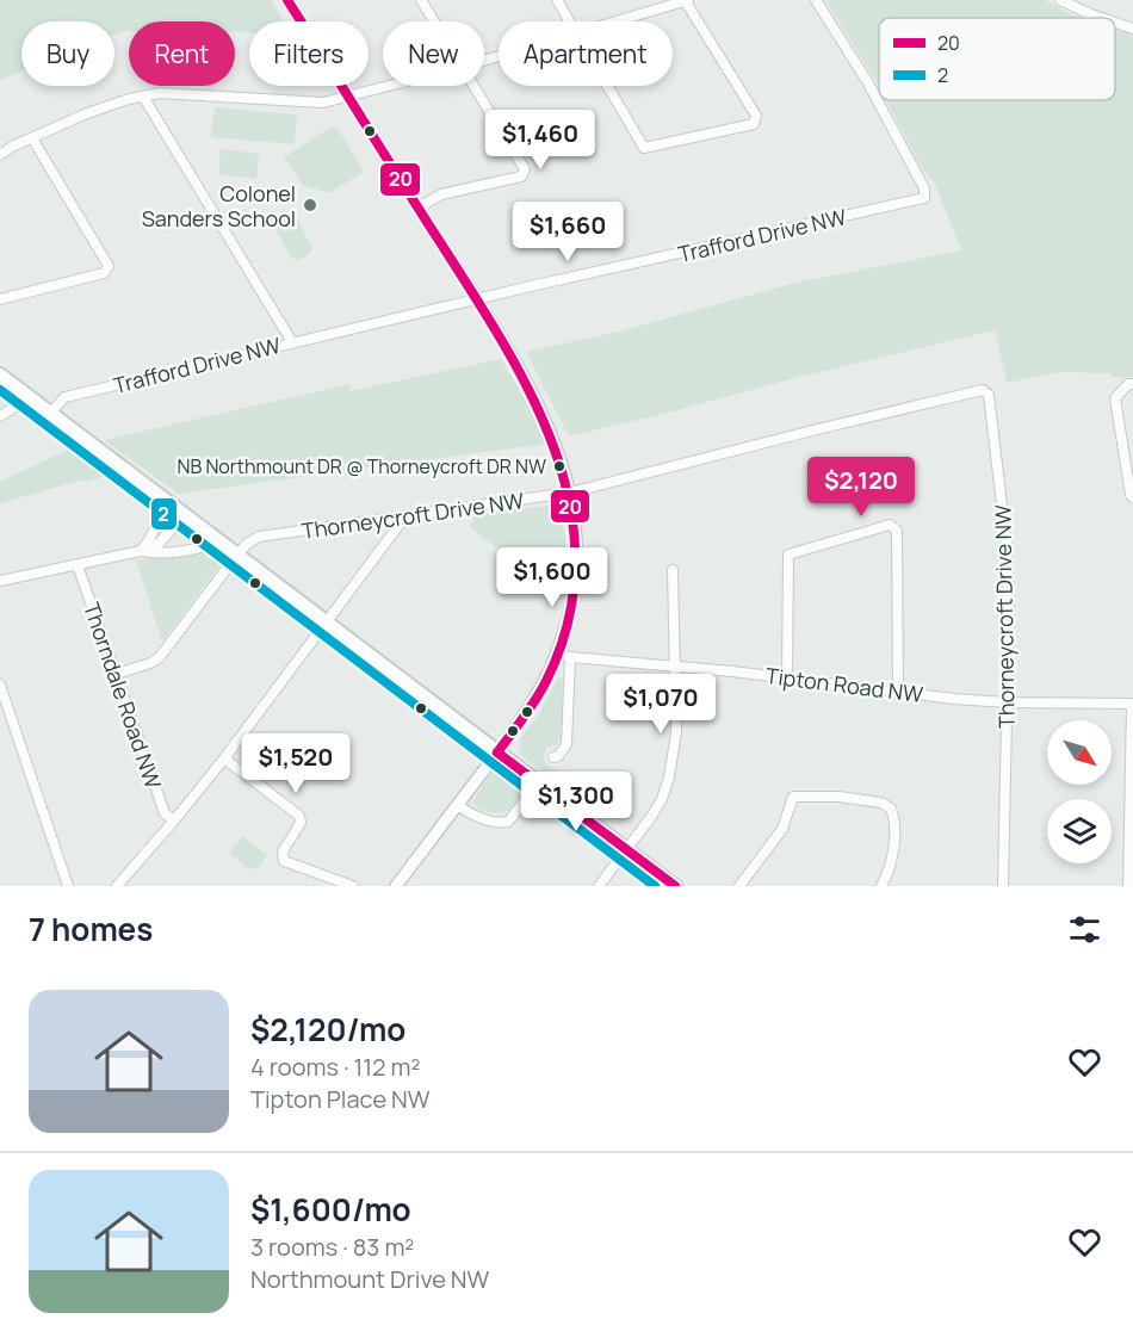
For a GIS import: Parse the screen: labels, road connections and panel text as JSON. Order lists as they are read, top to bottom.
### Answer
{
  "streets": {
    "street": [
      "Trafford Drive NW",
      "Thorneycroft Drive NW",
      "Tipton Road NW",
      "Thorndale Road NW"
    ]
  },
  "crossings": [
    ["Thorneycroft Drive NW", "Tipton Road NW"],
    ["Thorneycroft Drive NW", "Thorndale Road NW"]
  ],
  "places": ["Colonel Sanders School", "NB Northmount DR @ Thorneycroft DR NW"],
  "lines": ["transit line 20", "transit line 2"],
  "legend": ["20", "2"],
  "north": "bottom right",
  "page": {
    "chip": [
      "Buy",
      "Rent",
      "Filters",
      "New",
      "Apartment"
    ],
    "price": [
      "$1,460",
      "$1,660",
      "$2,120",
      "$1,600",
      "$1,070",
      "$1,520",
      "$1,300"
    ],
    "heading": "7 homes",
    "list": [
      {
        "name": "$2,120/mo",
        "note": "4 rooms · 112 m² · Tipton Place NW"
      },
      {
        "name": "$1,600/mo",
        "note": "3 rooms · 83 m² · Northmount Drive NW"
      }
    ]
  }
}
